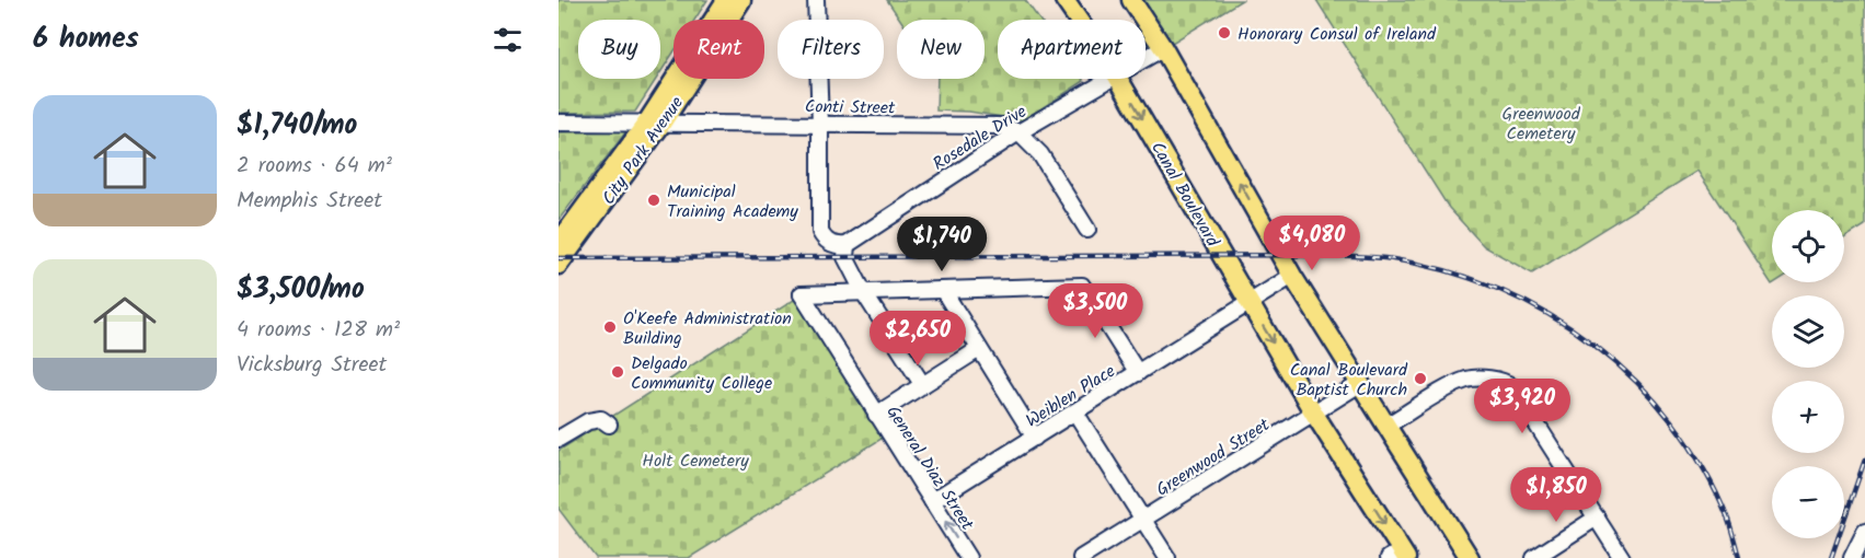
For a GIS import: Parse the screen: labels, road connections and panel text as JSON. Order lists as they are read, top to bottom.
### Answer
{
  "streets": {
    "main road": ["City Park Avenue", "Canal Boulevard"],
    "street": [
      "Conti Street",
      "Rosedale Drive",
      "Weiblen Place",
      "Greenwood Street",
      "General Diaz Street"
    ]
  },
  "crossings": [
    ["Conti Street", "Rosedale Drive"],
    ["Conti Street", "City Park Avenue"],
    ["Canal Boulevard", "Weiblen Place"],
    ["Canal Boulevard", "Greenwood Street"],
    ["Weiblen Place", "General Diaz Street"]
  ],
  "parks": ["Greenwood Cemetery", "Holt Cemetery"],
  "places": [
    "Honorary Consul of Ireland",
    "Municipal Training Academy",
    "O'Keefe Administration Building",
    "Delgado Community College",
    "Canal Boulevard Baptist Church"
  ],
  "page": {
    "heading": "6 homes",
    "chip": [
      "Buy",
      "Rent",
      "Filters",
      "New",
      "Apartment"
    ],
    "list": [
      {
        "name": "$1,740/mo",
        "note": "2 rooms · 64 m² · Memphis Street"
      },
      {
        "name": "$3,500/mo",
        "note": "4 rooms · 128 m² · Vicksburg Street"
      }
    ],
    "map_buttons": ["+", "−"],
    "price": [
      "$4,080",
      "$1,740",
      "$3,500",
      "$2,650",
      "$3,920",
      "$1,850"
    ]
  }
}
